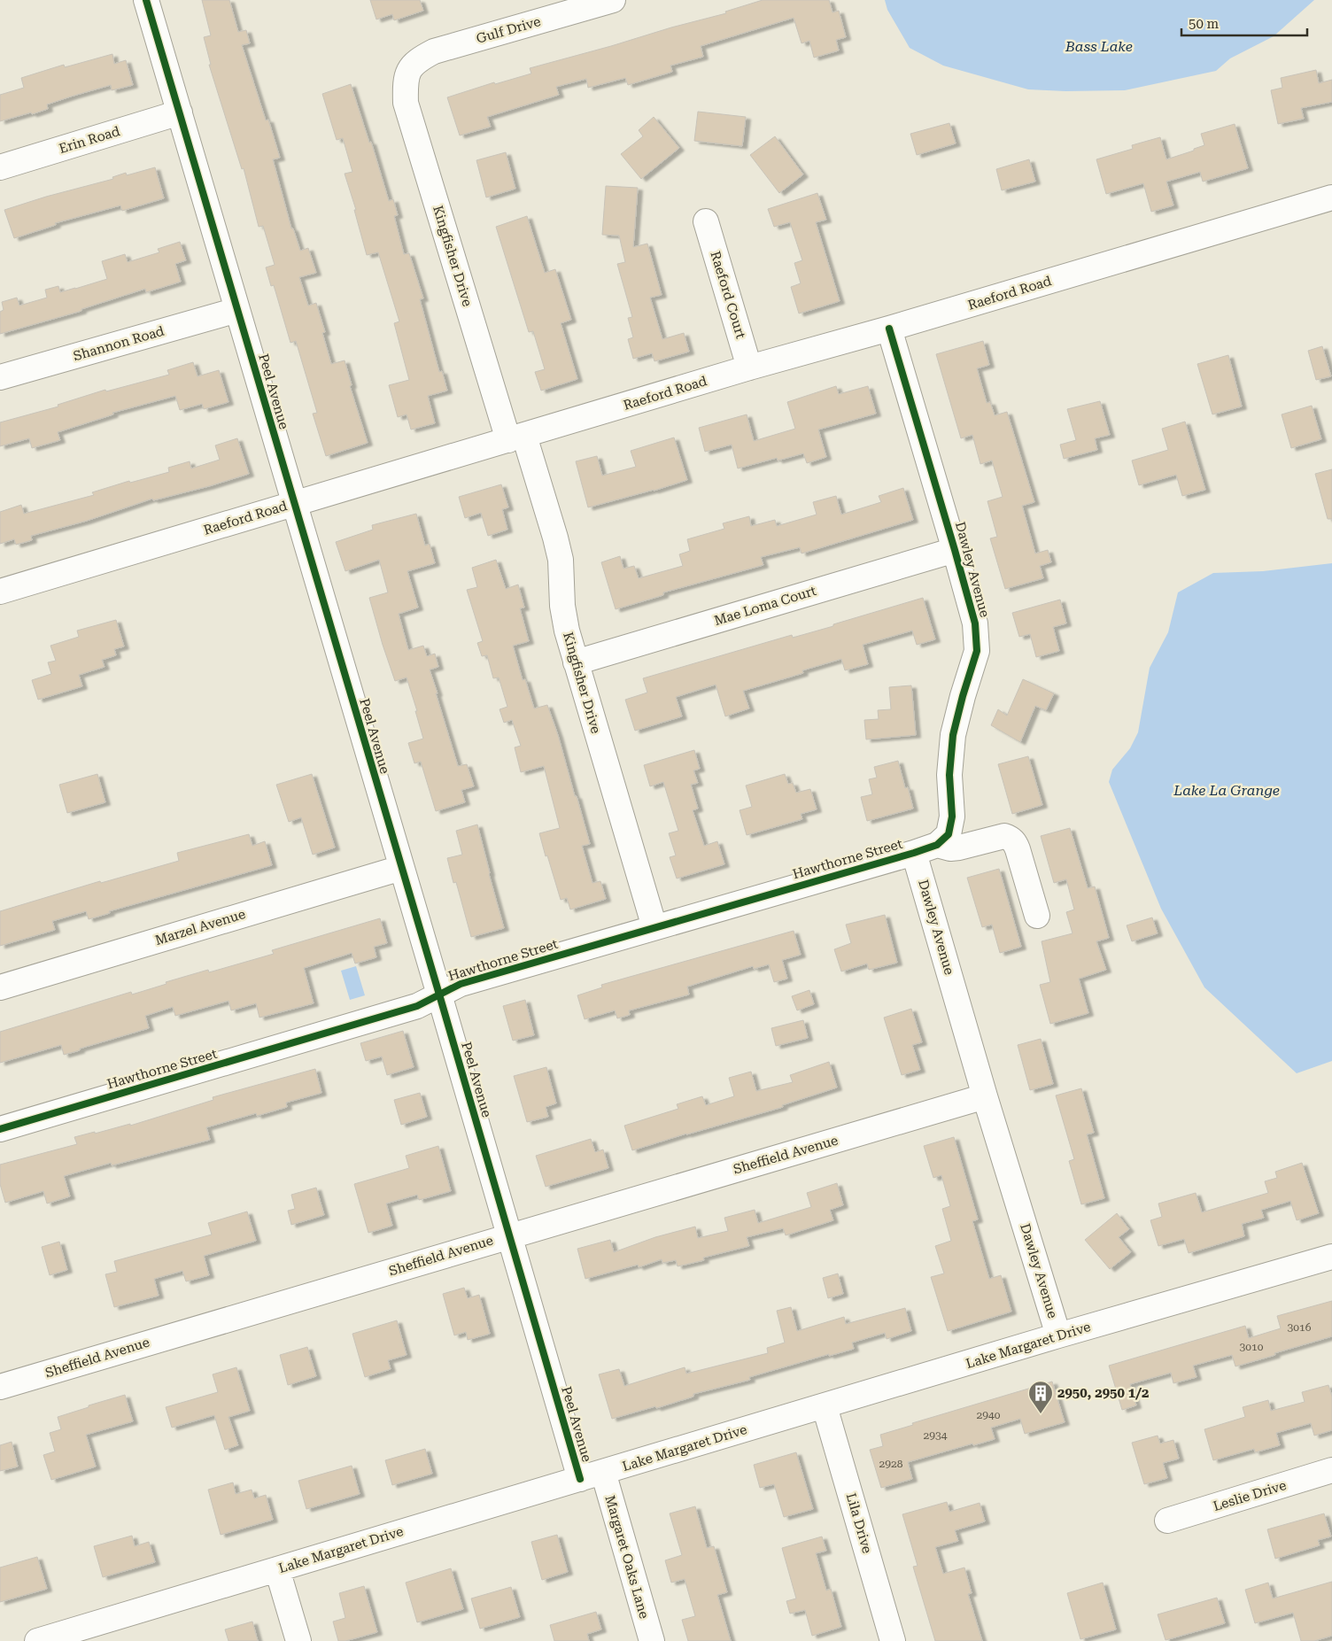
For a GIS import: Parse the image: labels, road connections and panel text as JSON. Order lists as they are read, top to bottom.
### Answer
{
  "streets": {
    "street": [
      "Gulf Drive",
      "Erin Road",
      "Kingfisher Drive",
      "Raeford Road",
      "Raeford Court",
      "Shannon Road",
      "Peel Avenue",
      "Dawley Avenue",
      "Mae Loma Court",
      "Hawthorne Street",
      "Marzel Avenue",
      "Sheffield Avenue",
      "Lake Margaret Drive",
      "Leslie Drive",
      "Lila Drive",
      "Margaret Oaks Lane"
    ]
  },
  "crossings": [
    ["Gulf Drive", "Kingfisher Drive"],
    ["Erin Road", "Peel Avenue"],
    ["Kingfisher Drive", "Raeford Road"],
    ["Kingfisher Drive", "Mae Loma Court"],
    ["Kingfisher Drive", "Hawthorne Street"],
    ["Raeford Road", "Raeford Court"],
    ["Raeford Road", "Peel Avenue"],
    ["Raeford Road", "Dawley Avenue"],
    ["Shannon Road", "Peel Avenue"],
    ["Peel Avenue", "Hawthorne Street"],
    ["Peel Avenue", "Marzel Avenue"],
    ["Peel Avenue", "Sheffield Avenue"],
    ["Peel Avenue", "Lake Margaret Drive"],
    ["Dawley Avenue", "Mae Loma Court"],
    ["Dawley Avenue", "Hawthorne Street"],
    ["Dawley Avenue", "Sheffield Avenue"],
    ["Dawley Avenue", "Lake Margaret Drive"],
    ["Lake Margaret Drive", "Lila Drive"],
    ["Lake Margaret Drive", "Margaret Oaks Lane"]
  ],
  "water": ["Bass Lake", "Lake La Grange"],
  "places": {
    "building": ["2950, 2950 1/2"]
  },
  "house_numbers": [
    "3016",
    "3010",
    "2940",
    "2934",
    "2928"
  ],
  "scale_bar": "50 m"
}
